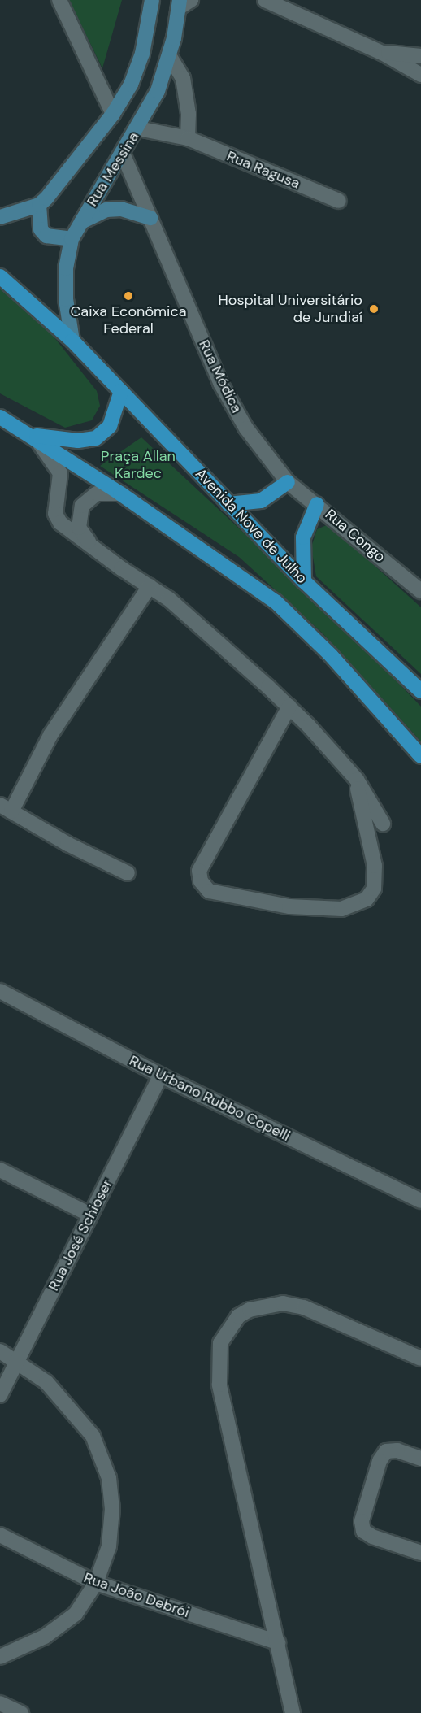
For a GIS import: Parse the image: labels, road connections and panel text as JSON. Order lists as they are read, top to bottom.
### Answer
{
  "streets": {
    "main road": ["Rua Messina", "Avenida Nove de Julho"],
    "street": [
      "Rua Ragusa",
      "Rua Módica",
      "Rua Congo",
      "Rua Urbano Rubbo Copelli",
      "Rua José Schioser",
      "Rua João Debrói"
    ]
  },
  "crossings": [
    ["Rua Messina", "Rua Ragusa"],
    ["Rua Messina", "Rua Módica"],
    ["Rua Messina", "Avenida Nove de Julho"],
    ["Rua Módica", "Rua Congo"],
    ["Rua Urbano Rubbo Copelli", "Rua José Schioser"]
  ],
  "parks": ["Praça Allan Kardec"],
  "places": ["Caixa Econômica Federal", "Hospital Universitário de Jundiaí"]
}
